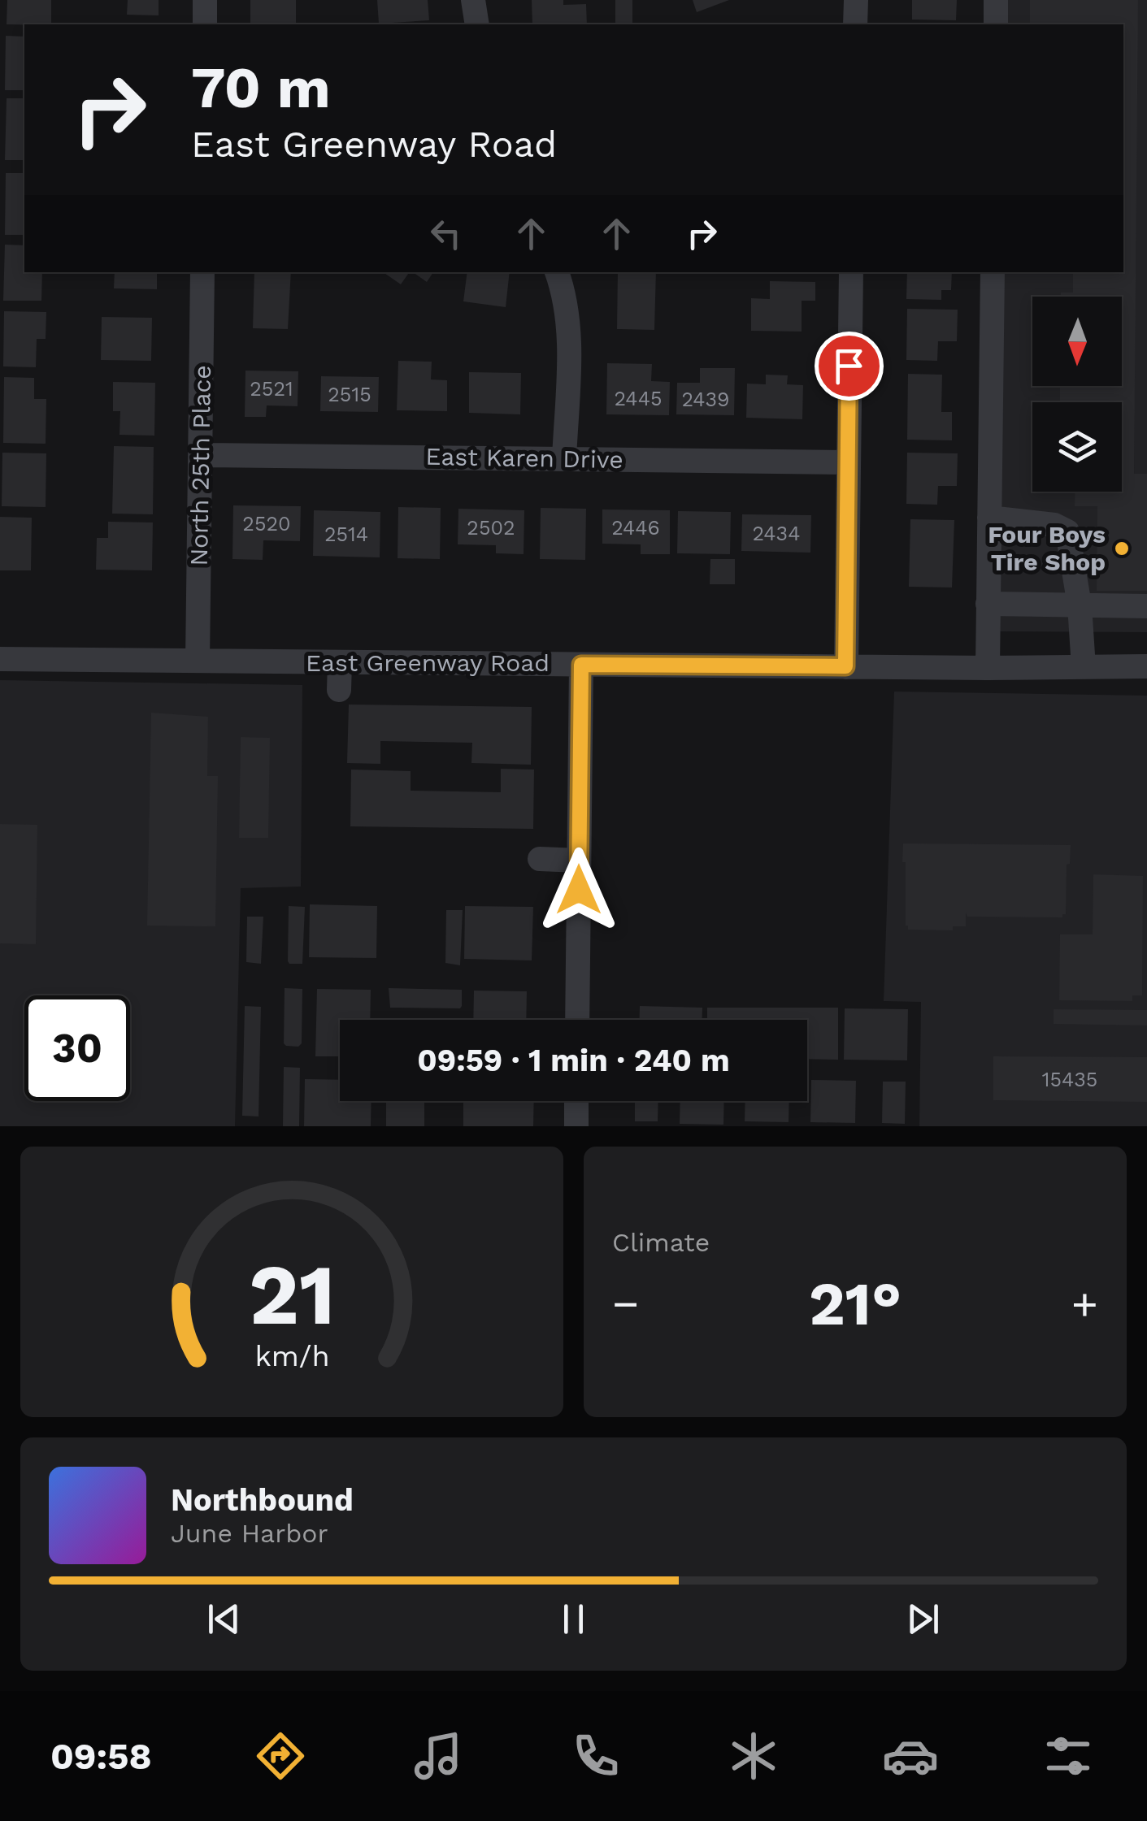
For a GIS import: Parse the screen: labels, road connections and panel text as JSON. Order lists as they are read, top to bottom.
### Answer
{
  "streets": {
    "street": ["East Karen Drive", "North 25th Place", "East Greenway Road"]
  },
  "crossings": [
    ["East Karen Drive", "North 25th Place"],
    ["North 25th Place", "East Greenway Road"]
  ],
  "places": ["Four Boys Tire Shop"],
  "house_numbers": [
    "2521",
    "2515",
    "2445",
    "2439",
    "2520",
    "2502",
    "2446",
    "2434",
    "2514",
    "15435"
  ],
  "north": "bottom",
  "page": {
    "turn": ["70 m", "East Greenway Road"],
    "limit": "30",
    "trip": "09:59 · 1 min · 240 m",
    "tile": "Climate",
    "heat": ["−", "21°", "+"],
    "song": ["Northbound", "June Harbor"],
    "tabs": "09:58",
    "gauge": ["21", "km/h"]
  }
}
